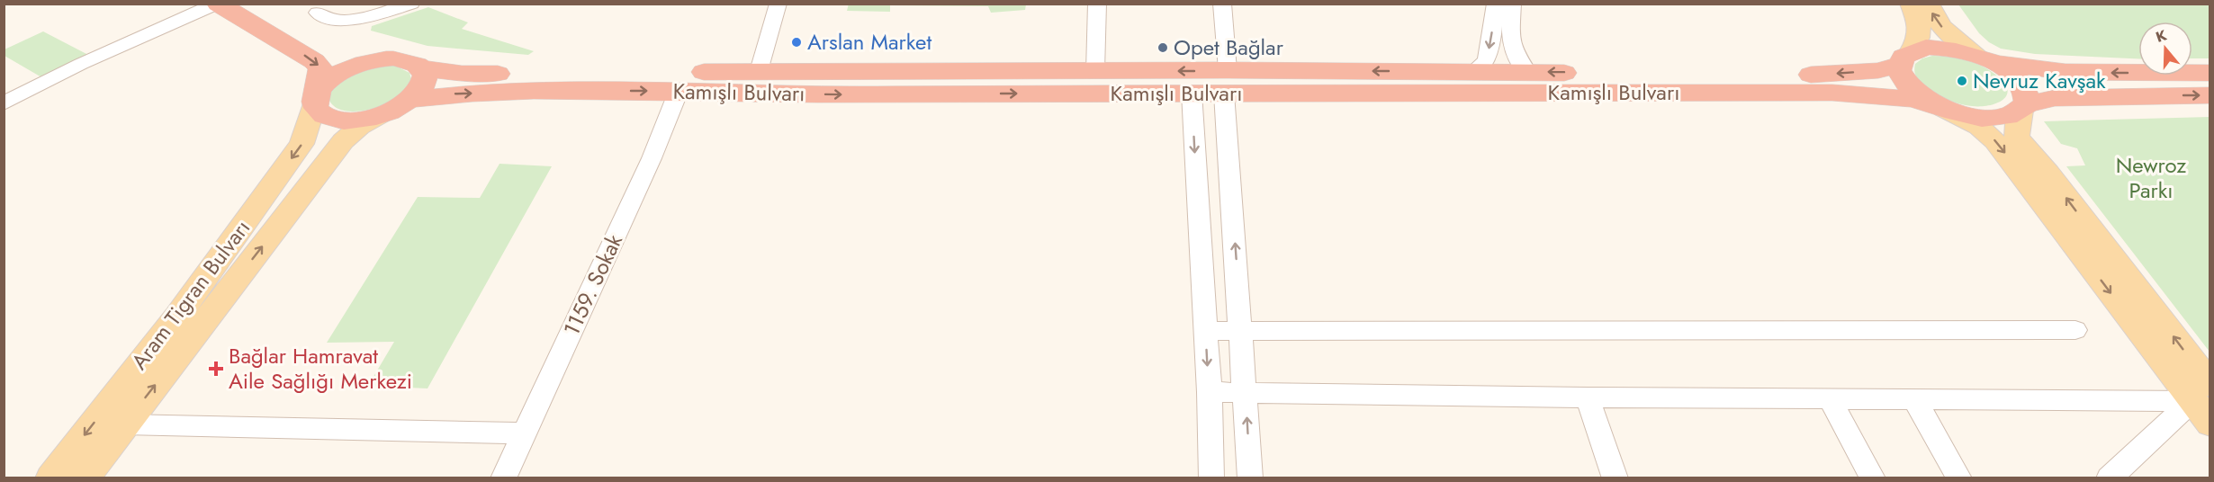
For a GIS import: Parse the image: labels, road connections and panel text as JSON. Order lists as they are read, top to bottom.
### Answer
{
  "streets": {
    "highway": ["Kamışlı Bulvarı"],
    "main road": ["Aram Tigran Bulvarı"],
    "street": ["1159. Sokak"]
  },
  "crossings": [
    ["Kamışlı Bulvarı", "1159. Sokak"]
  ],
  "parks": ["Newroz Parkı"],
  "places": {
    "other": ["Arslan Market", "Opet Bağlar", "Nevruz Kavşak"],
    "health": ["Bağlar Hamravat Aile Sağlığı Merkezi"]
  },
  "north": "top"
}
